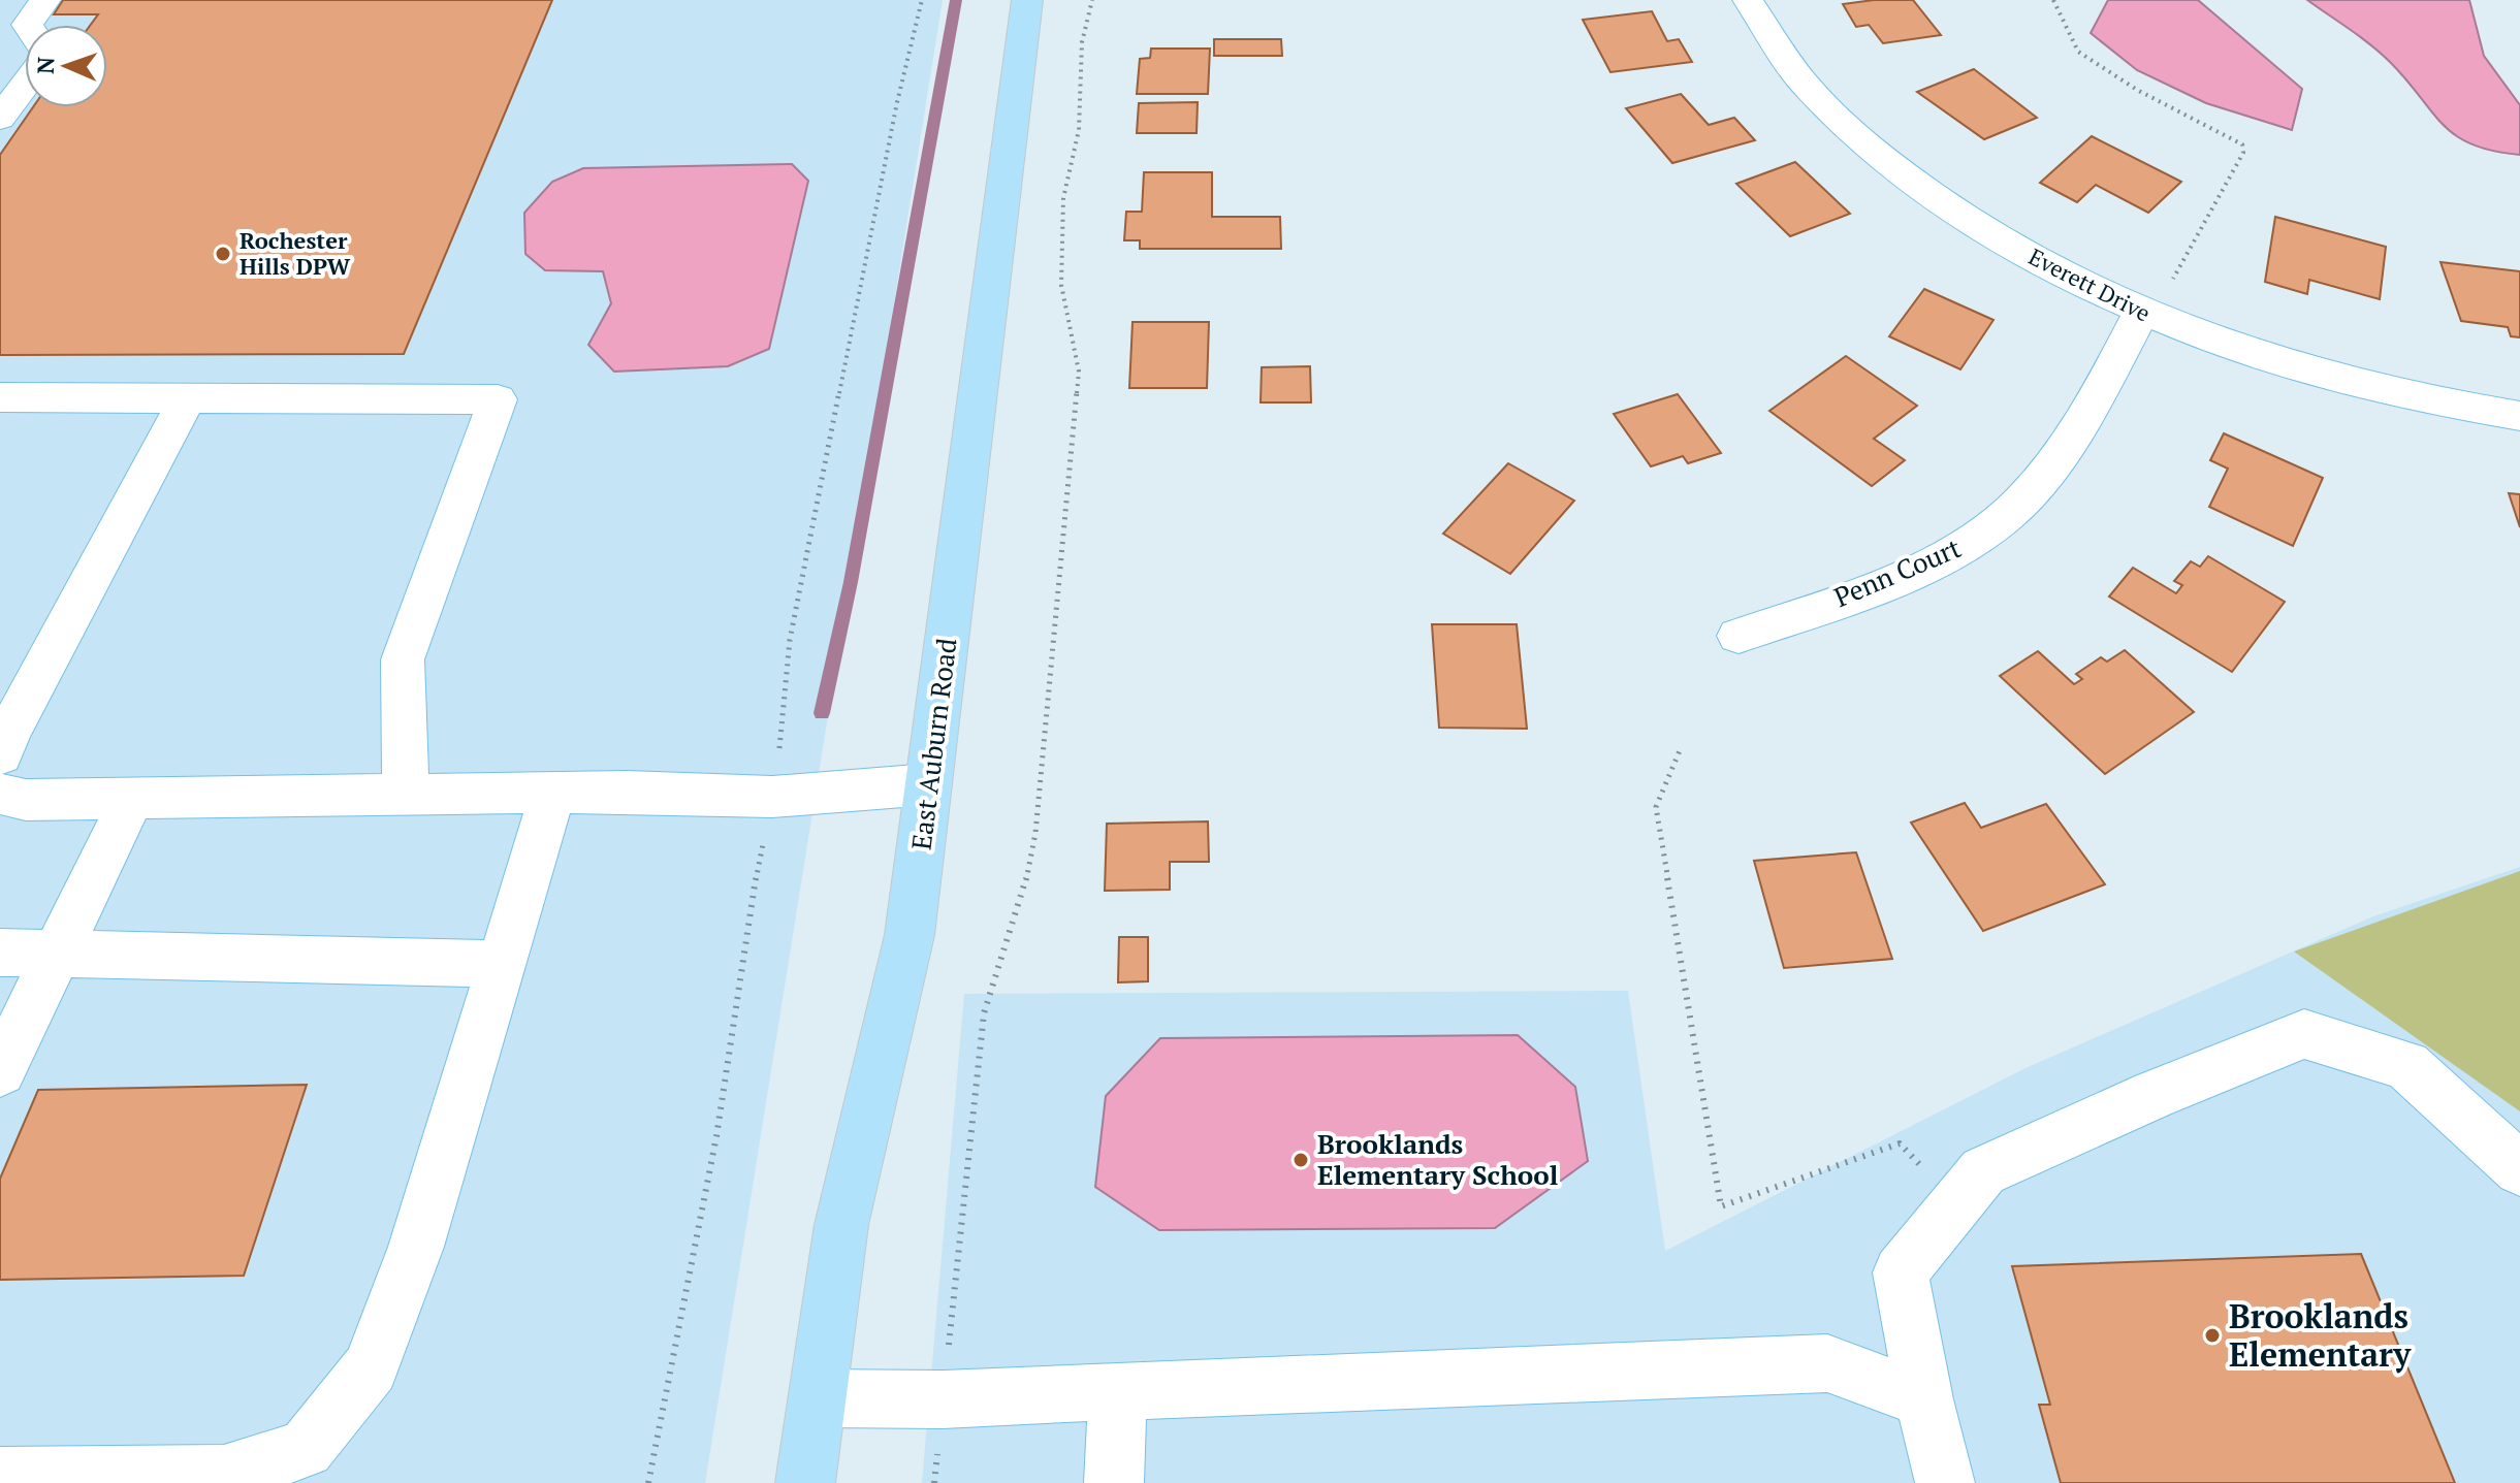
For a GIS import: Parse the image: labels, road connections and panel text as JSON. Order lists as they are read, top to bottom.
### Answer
{
  "streets": {
    "main road": ["East Auburn Road"],
    "street": ["Everett Drive", "Penn Court"]
  },
  "crossings": [
    ["Everett Drive", "Penn Court"]
  ],
  "places": ["Rochester Hills DPW", "Brooklands Elementary School", "Brooklands Elementary"],
  "north": "left"
}
